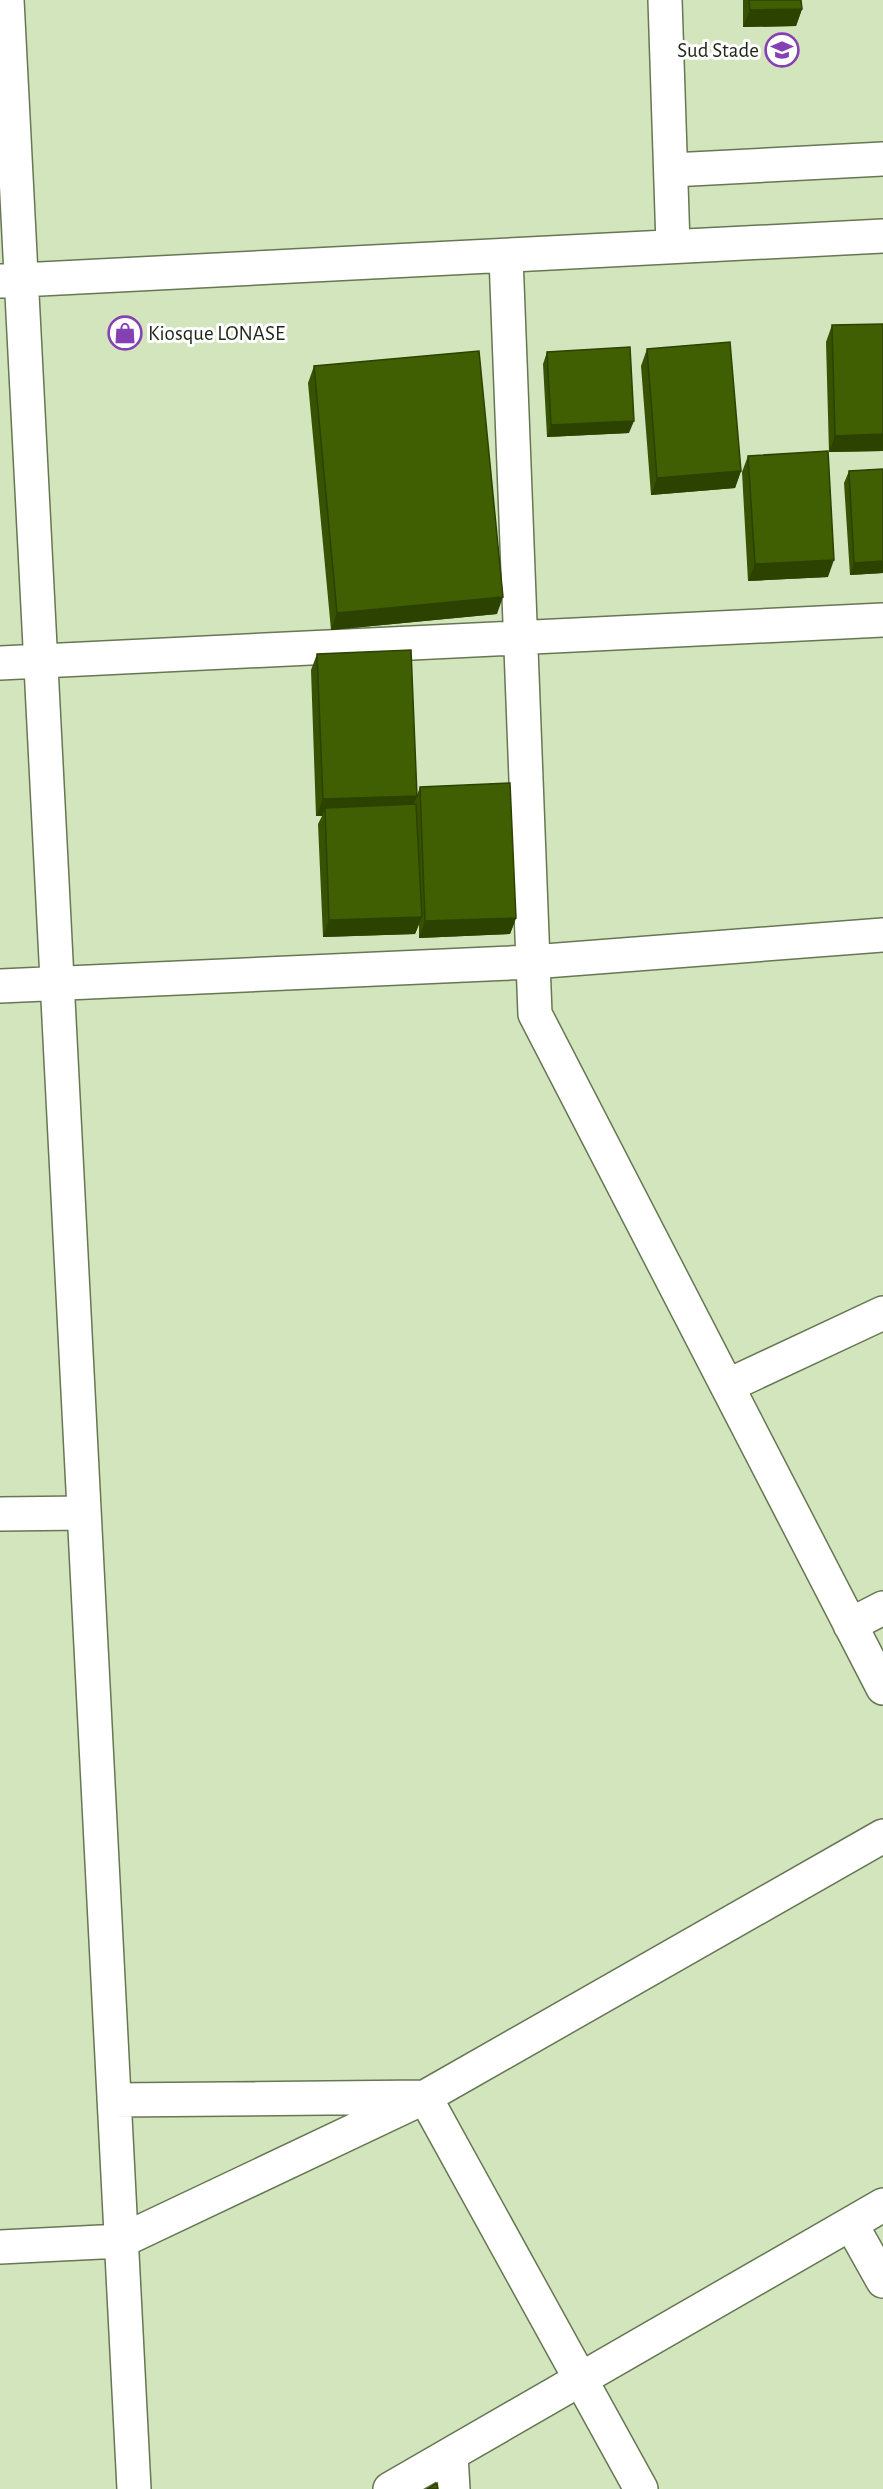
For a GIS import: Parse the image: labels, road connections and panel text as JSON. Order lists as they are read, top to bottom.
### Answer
{
  "places": {
    "school or university": ["Sud Stade"],
    "shop": ["Kiosque LONASE"]
  }
}
